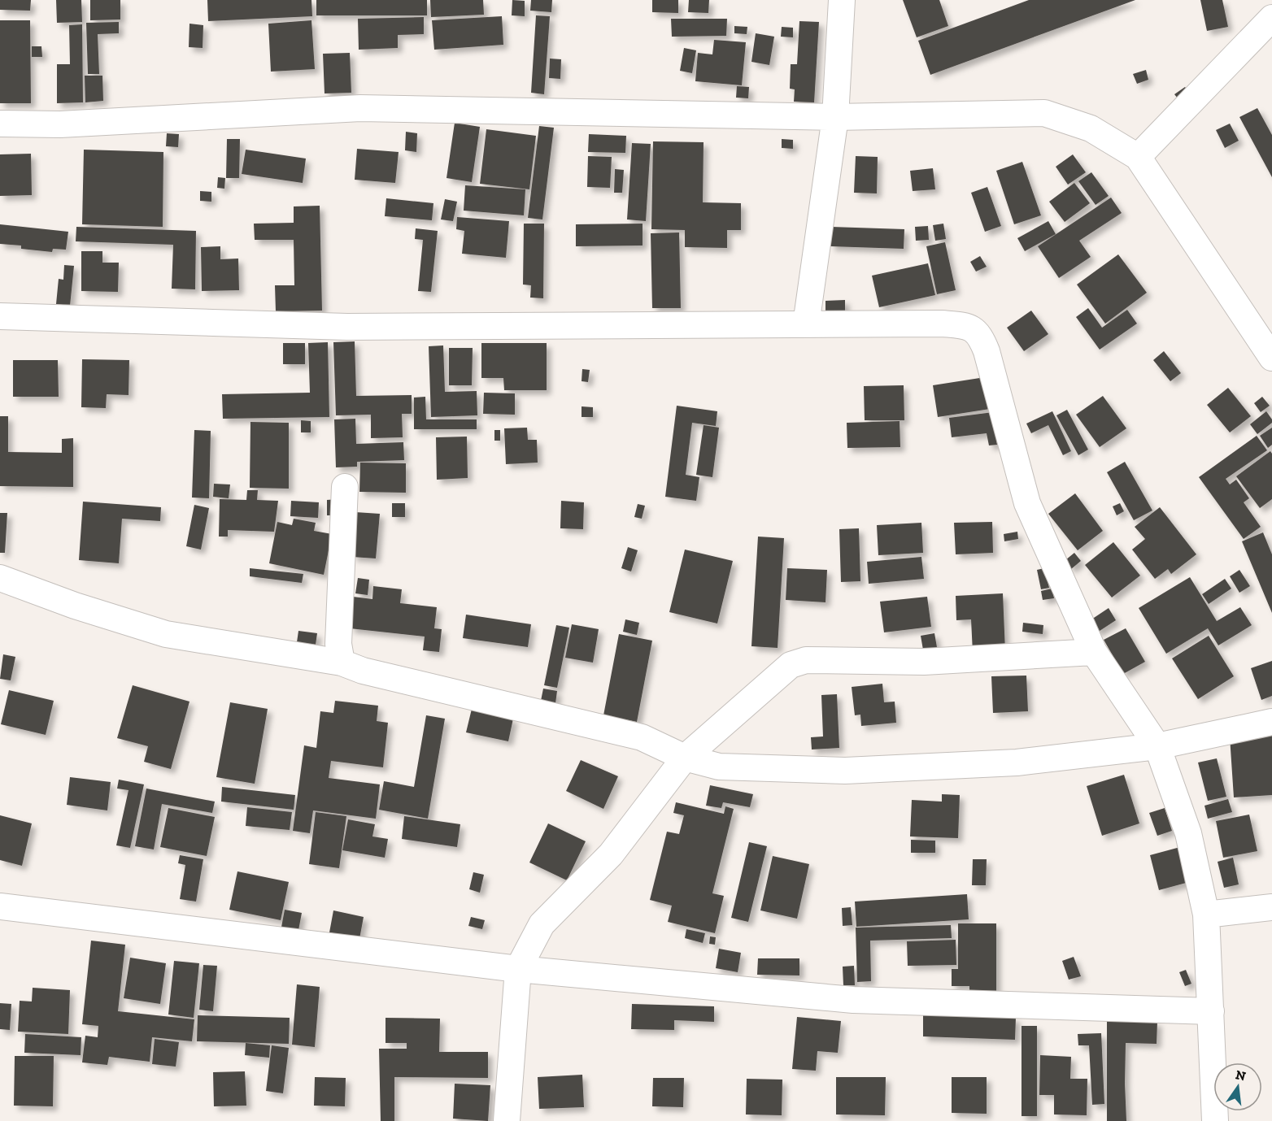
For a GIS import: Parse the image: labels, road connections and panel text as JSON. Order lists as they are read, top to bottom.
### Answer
{
  "north": "top"
}
